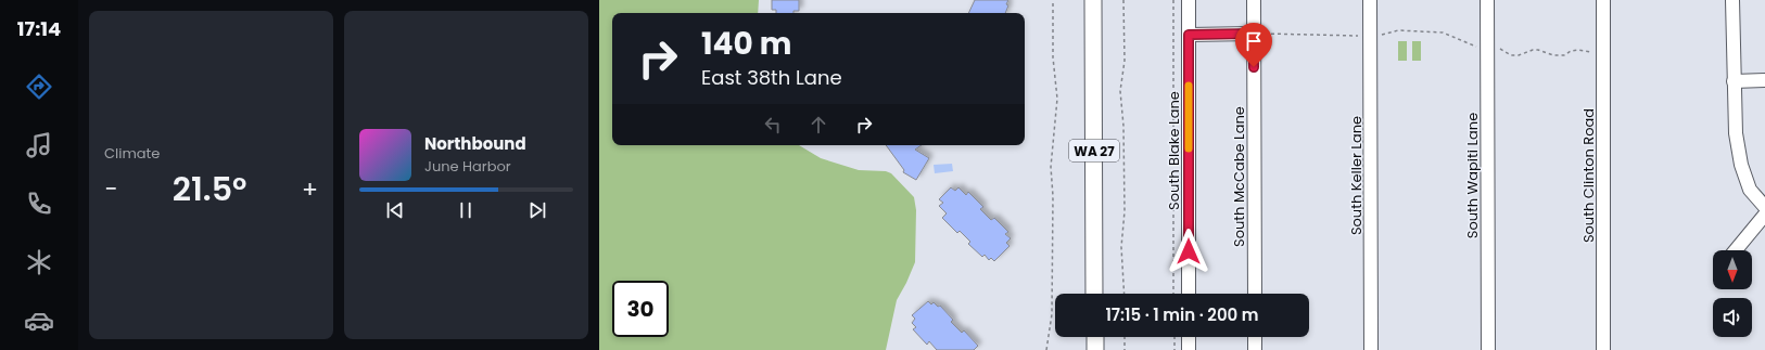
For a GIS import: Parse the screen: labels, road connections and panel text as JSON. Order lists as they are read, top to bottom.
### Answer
{
  "streets": {
    "main road": ["WA 27"],
    "street": [
      "South Blake Lane",
      "South Keller Lane",
      "South Wapiti Lane",
      "South Clinton Road",
      "South McCabe Lane"
    ]
  },
  "north": "bottom",
  "page": {
    "tabs": "17:14",
    "tile": "Climate",
    "turn": ["140 m", "East 38th Lane"],
    "song": ["Northbound", "June Harbor"],
    "heat": ["−", "21.5°", "+"],
    "limit": "30",
    "trip": "17:15 · 1 min · 200 m"
  }
}
